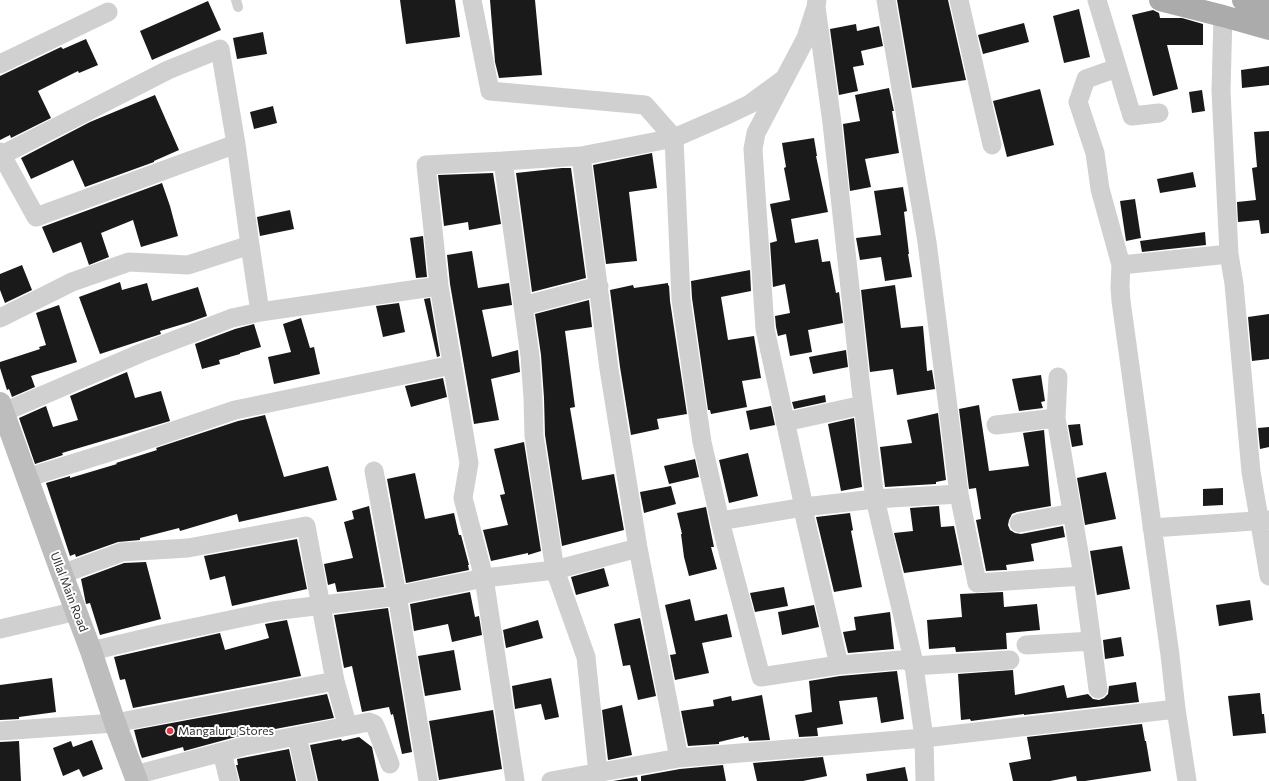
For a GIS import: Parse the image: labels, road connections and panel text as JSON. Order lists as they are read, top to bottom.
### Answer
{
  "streets": {
    "main road": ["Ullal Main Road"]
  },
  "places": ["Mangaluru Stores"]
}
